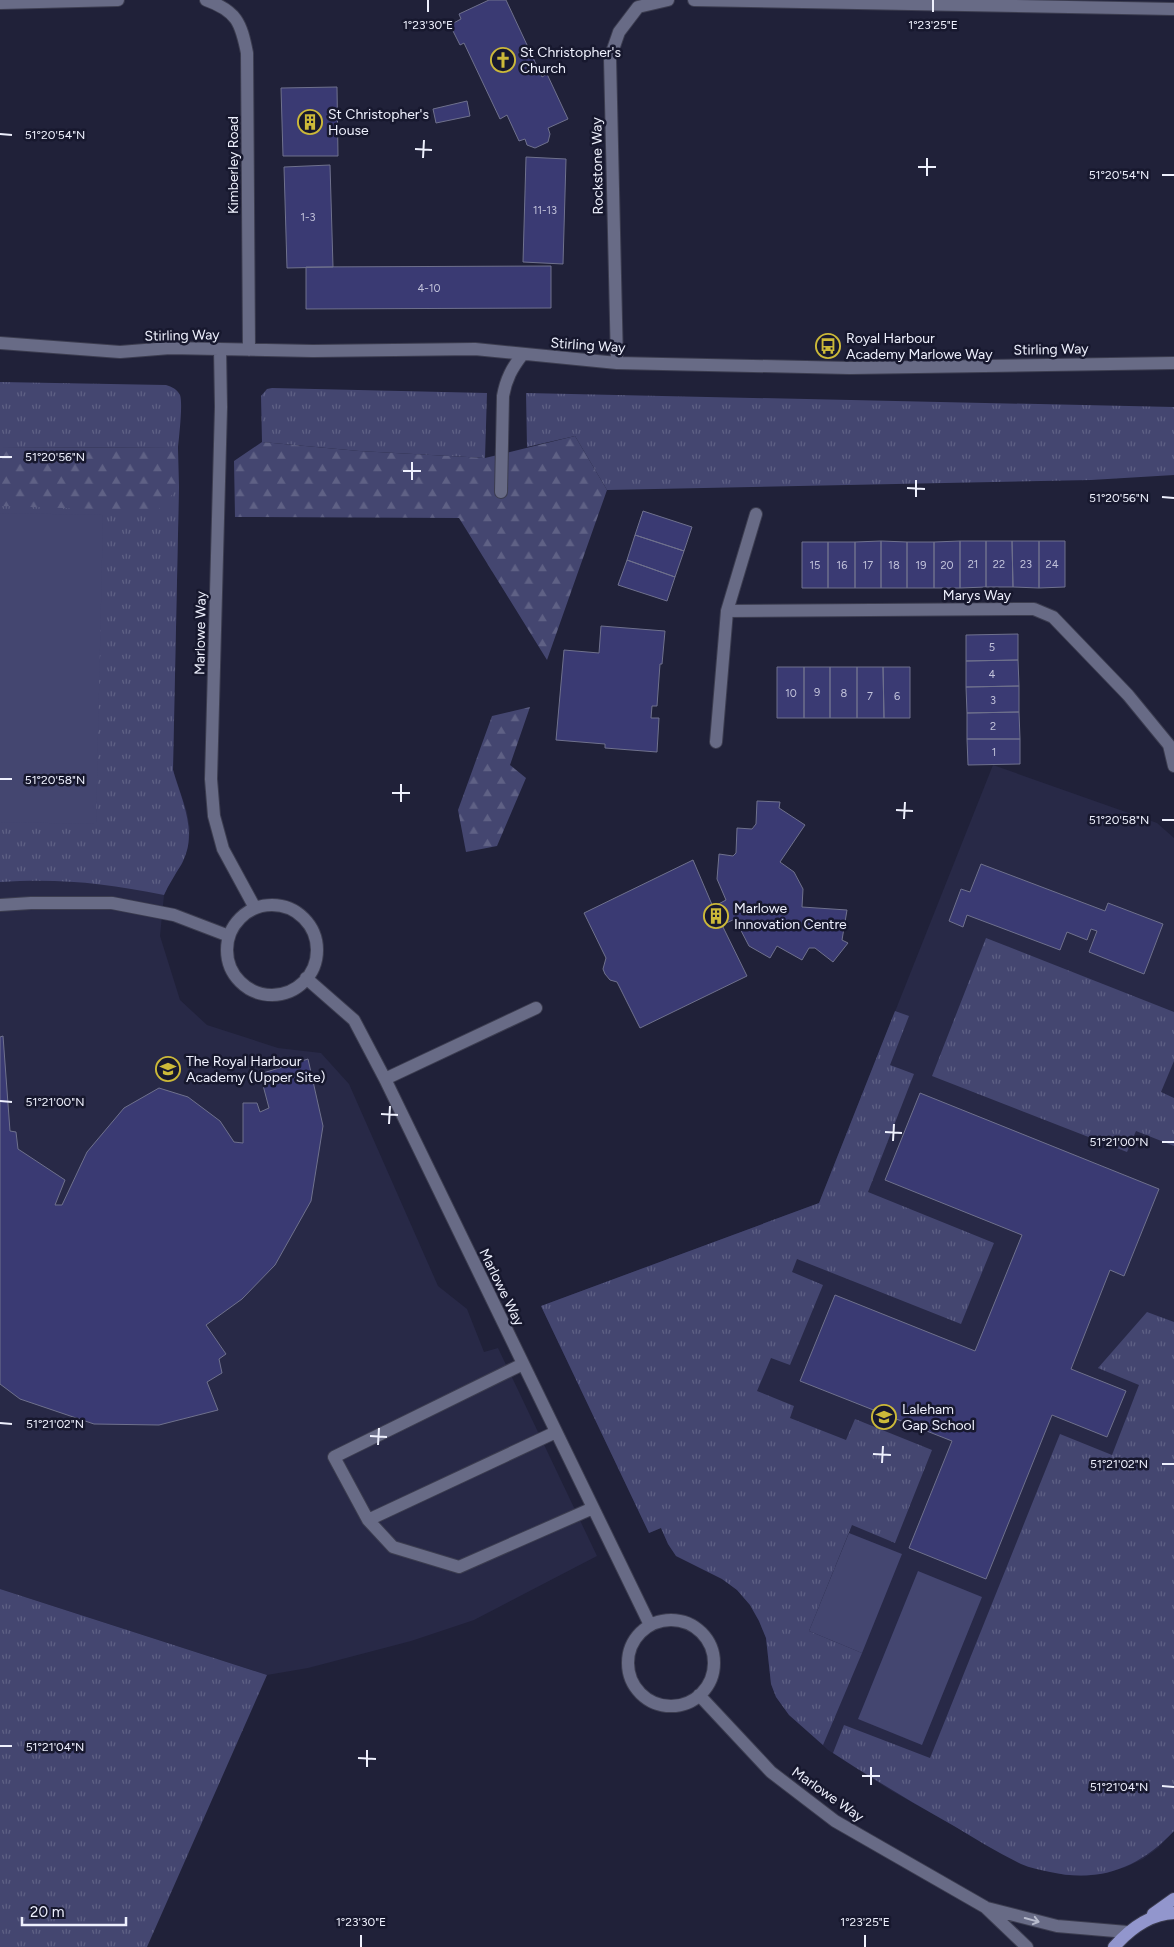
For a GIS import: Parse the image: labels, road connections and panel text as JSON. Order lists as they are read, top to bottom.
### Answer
{
  "streets": {
    "street": [
      "Kimberley Road",
      "Rockstone Way",
      "Stirling Way",
      "Marys Way",
      "Marlowe Way"
    ]
  },
  "crossings": [
    ["Kimberley Road", "Stirling Way"],
    ["Rockstone Way", "Stirling Way"],
    ["Stirling Way", "Marlowe Way"]
  ],
  "places": {
    "church": ["St Christopher's Church"],
    "building": ["St Christopher's House", "Marlowe Innovation Centre"],
    "bus stop": ["Royal Harbour Academy Marlowe Way"],
    "school or university": ["The Royal Harbour Academy (Upper Site)", "Laleham Gap School"]
  },
  "house_numbers": [
    "11-13",
    "1-3",
    "4-10",
    "21",
    "22",
    "23",
    "24",
    "15",
    "16",
    "17",
    "18",
    "19",
    "20",
    "5",
    "4",
    "9",
    "10",
    "8",
    "7",
    "6",
    "3",
    "2",
    "1"
  ],
  "scale_bar": "20 m",
  "coordinates": [
    "1°23'30\"E",
    "1°23'25\"E",
    "51°20'54\"N",
    "51°20'56\"N",
    "51°20'58\"N",
    "51°21'00\"N",
    "51°21'02\"N",
    "51°21'04\"N"
  ]
}
